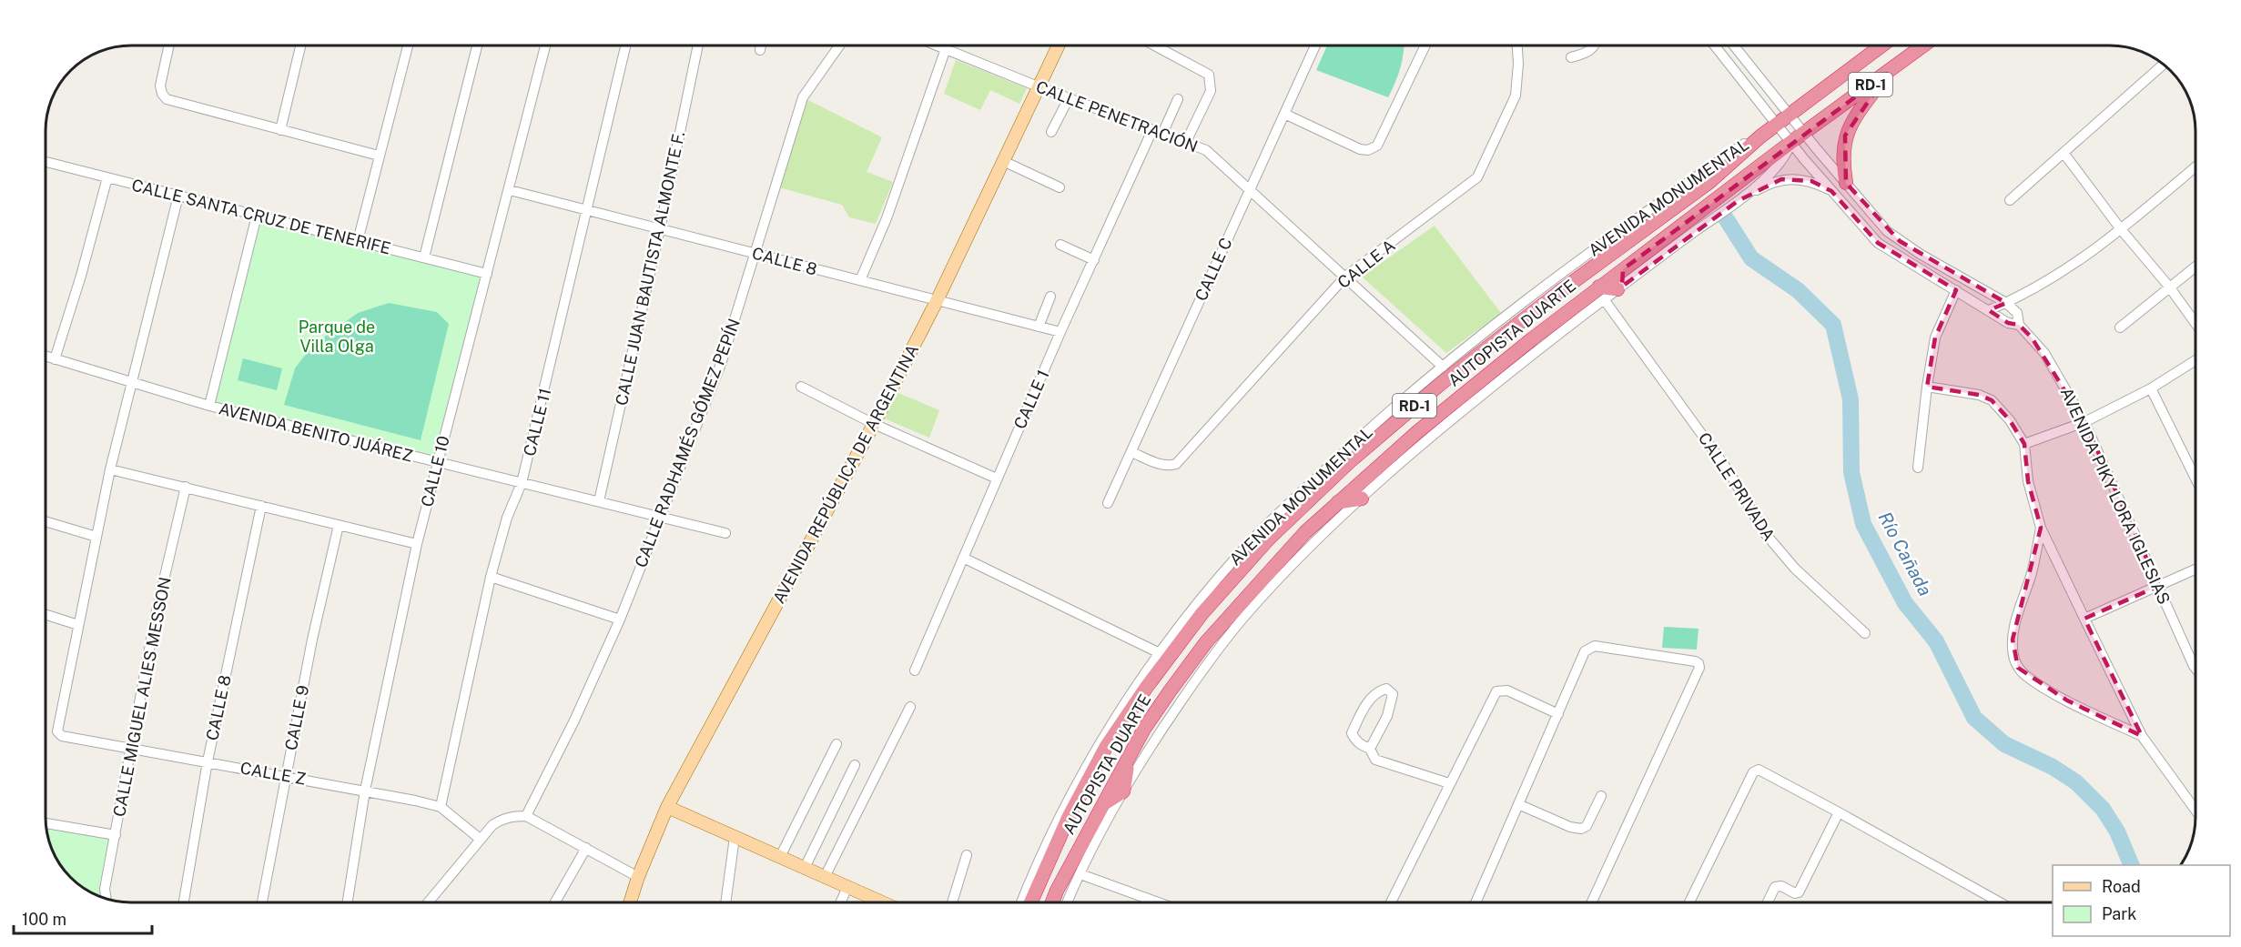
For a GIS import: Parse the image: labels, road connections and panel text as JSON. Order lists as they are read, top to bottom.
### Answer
{
  "streets": {
    "highway": ["RD-1", "AUTOPISTA DUARTE"],
    "main road": ["AVENIDA REPÚBLICA DE ARGENTINA"],
    "street": [
      "CALLE PENETRACIÓN",
      "AVENIDA MONUMENTAL",
      "CALLE SANTA CRUZ DE TENERIFE",
      "CALLE 8",
      "CALLE A",
      "CALLE JUAN BAUTISTA ALMONTE F.",
      "CALLE C",
      "CALLE 1",
      "CALLE 11",
      "AVENIDA BENITO JUÁREZ",
      "CALLE RADHAMÉS GÓMEZ PEPÍN",
      "CALLE 10",
      "CALLE PRIVADA",
      "AVENIDA PIKY LORA IGLESIAS",
      "CALLE MIGUEL ALIES MESSON",
      "CALLE 9",
      "CALLE Z"
    ]
  },
  "crossings": [
    ["CALLE PENETRACIÓN", "AVENIDA MONUMENTAL"],
    ["CALLE PENETRACIÓN", "CALLE A"],
    ["CALLE PENETRACIÓN", "CALLE C"],
    ["CALLE PENETRACIÓN", "CALLE 1"],
    ["CALLE PENETRACIÓN", "AVENIDA REPÚBLICA DE ARGENTINA"],
    ["AVENIDA MONUMENTAL", "AUTOPISTA DUARTE"],
    ["AVENIDA MONUMENTAL", "AVENIDA PIKY LORA IGLESIAS"],
    ["CALLE SANTA CRUZ DE TENERIFE", "CALLE 10"],
    ["CALLE 8", "CALLE JUAN BAUTISTA ALMONTE F."],
    ["CALLE 8", "CALLE 1"],
    ["CALLE 8", "CALLE 11"],
    ["CALLE 8", "CALLE RADHAMÉS GÓMEZ PEPÍN"],
    ["CALLE 8", "CALLE 10"],
    ["CALLE 8", "AVENIDA REPÚBLICA DE ARGENTINA"],
    ["CALLE 8", "CALLE Z"],
    ["CALLE A", "CALLE C"],
    ["CALLE JUAN BAUTISTA ALMONTE F.", "AVENIDA BENITO JUÁREZ"],
    ["AUTOPISTA DUARTE", "CALLE PRIVADA"],
    ["AUTOPISTA DUARTE", "AVENIDA PIKY LORA IGLESIAS"],
    ["CALLE 11", "AVENIDA BENITO JUÁREZ"],
    ["CALLE 11", "CALLE Z"],
    ["AVENIDA BENITO JUÁREZ", "CALLE RADHAMÉS GÓMEZ PEPÍN"],
    ["AVENIDA BENITO JUÁREZ", "CALLE 10"],
    ["CALLE 10", "CALLE Z"],
    ["CALLE MIGUEL ALIES MESSON", "CALLE Z"],
    ["CALLE 9", "CALLE Z"]
  ],
  "water": ["Río Cañada"],
  "parks": ["Parque de Villa Olga"],
  "legend": ["Road", "Park"],
  "scale_bar": "100 m"
}
